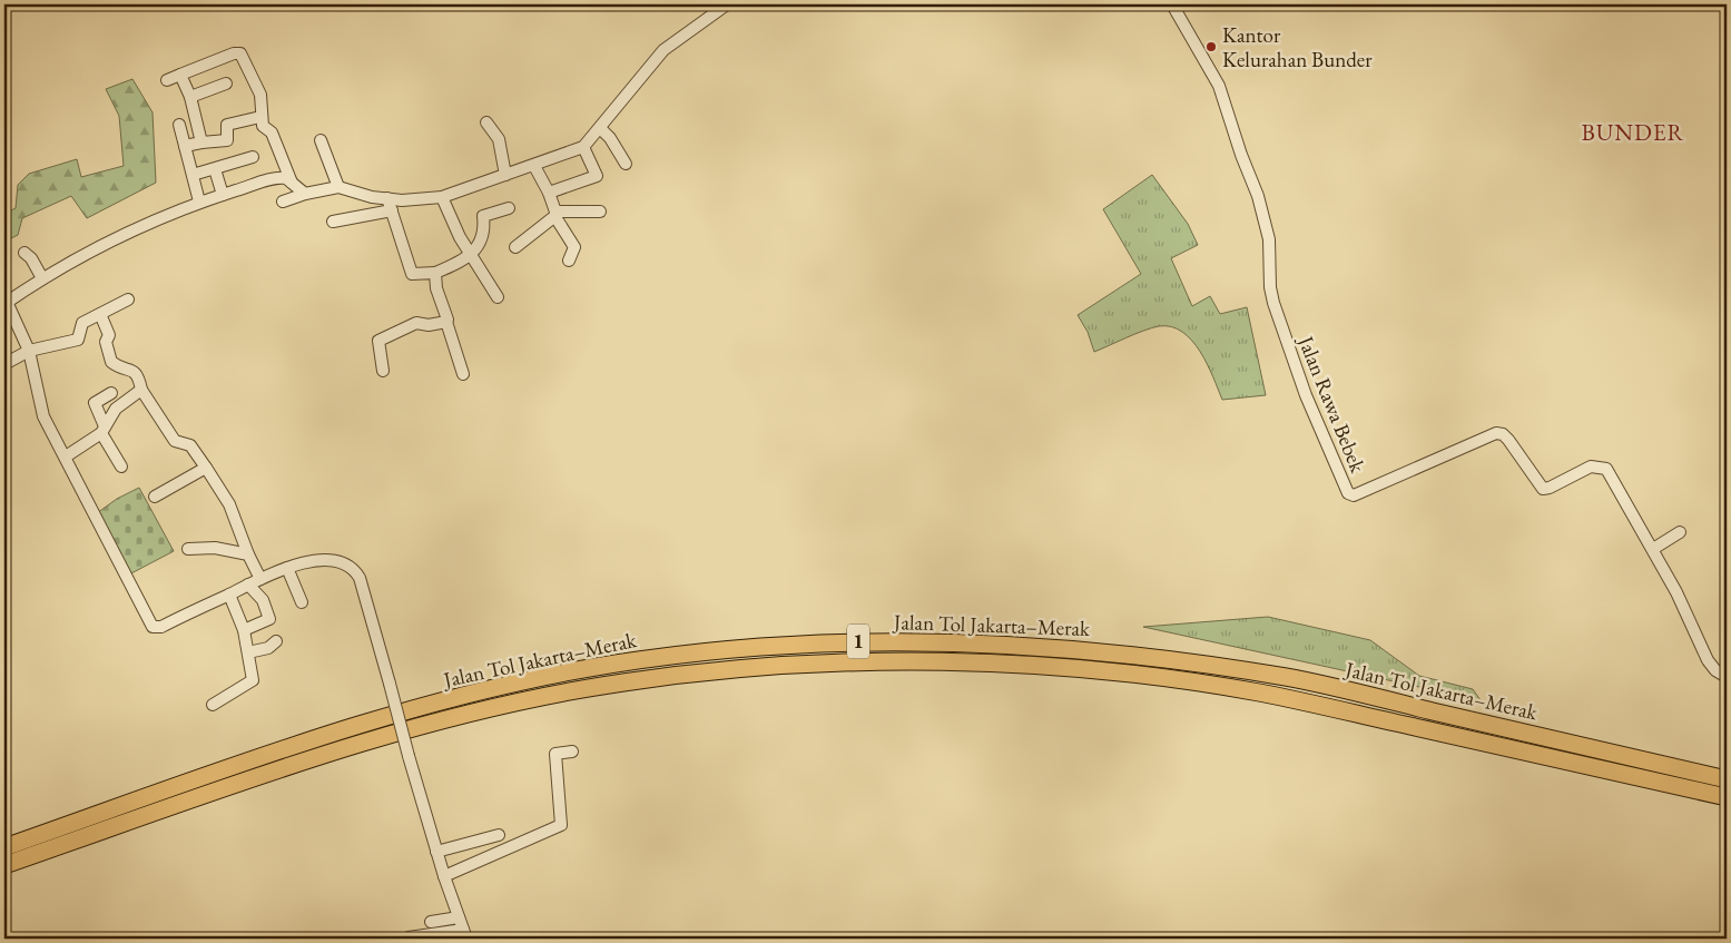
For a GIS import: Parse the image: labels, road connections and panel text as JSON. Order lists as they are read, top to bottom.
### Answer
{
  "streets": {
    "highway": ["Jalan Tol Jakarta–Merak", "1"],
    "street": ["Jalan Rawa Bebek"]
  },
  "districts": ["BUNDER"],
  "places": ["Kantor Kelurahan Bunder"]
}
